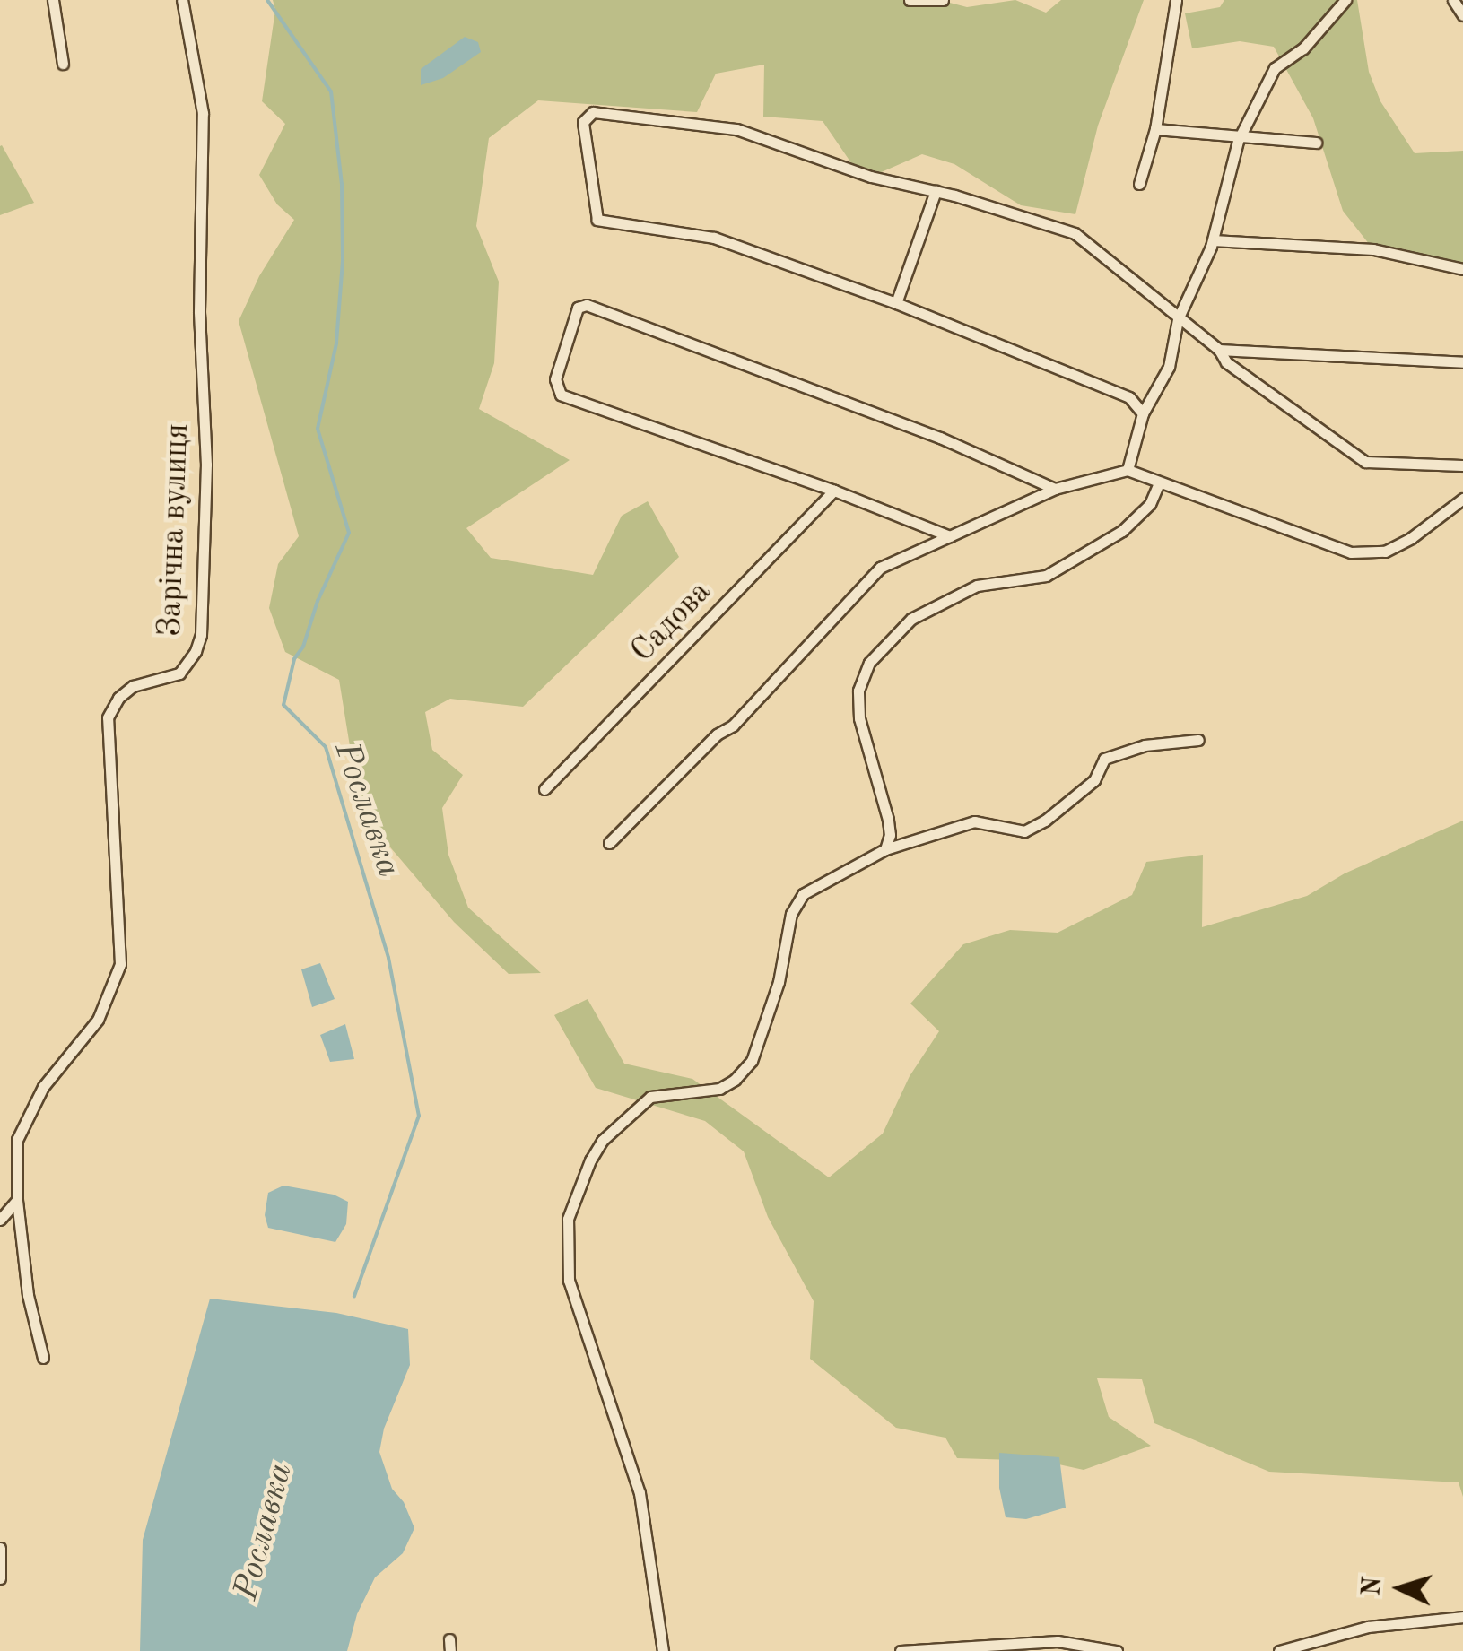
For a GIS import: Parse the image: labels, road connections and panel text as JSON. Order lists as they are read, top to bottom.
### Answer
{
  "streets": {
    "street": ["Зарічна вулиця", "Садова"]
  },
  "water": ["Рославка"],
  "north": "left"
}
